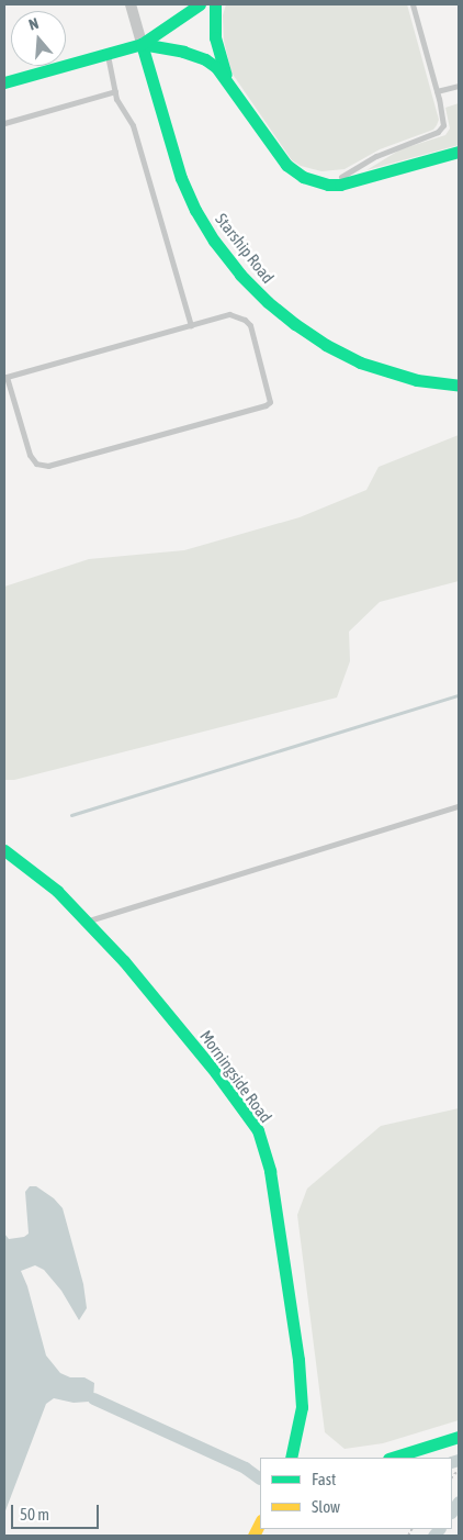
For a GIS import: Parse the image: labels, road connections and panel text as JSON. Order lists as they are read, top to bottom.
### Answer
{
  "streets": {
    "street": ["Starship Road", "Morningside Road"]
  },
  "legend": ["Fast", "Slow"],
  "scale_bar": "50 m",
  "north": "top"
}
